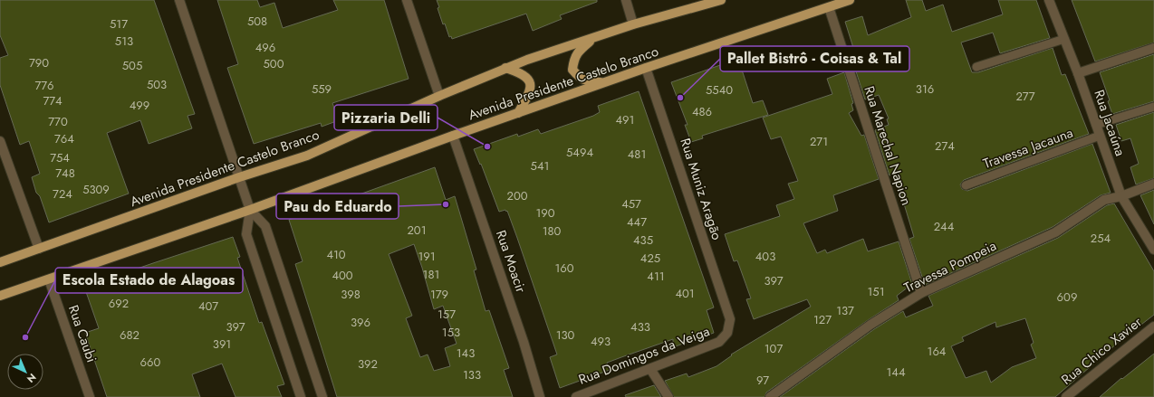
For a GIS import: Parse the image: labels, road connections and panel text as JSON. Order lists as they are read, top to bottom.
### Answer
{
  "streets": {
    "main road": ["Avenida Presidente Castelo Branco"],
    "street": [
      "Rua Jacaúna",
      "Rua Marechal Napion",
      "Rua Muniz Aragão",
      "Rua Moacir",
      "Travessa Pompeia",
      "Rua Caubi",
      "Rua Chico Xavier",
      "Rua Domingos da Veiga"
    ],
    "lane": ["Travessa Jacauna"]
  },
  "crossings": [
    ["Avenida Presidente Castelo Branco", "Rua Marechal Napion"],
    ["Avenida Presidente Castelo Branco", "Rua Muniz Aragão"],
    ["Avenida Presidente Castelo Branco", "Rua Moacir"],
    ["Avenida Presidente Castelo Branco", "Rua Caubi"],
    ["Rua Jacaúna", "Travessa Jacauna"],
    ["Rua Jacaúna", "Travessa Pompeia"],
    ["Rua Marechal Napion", "Travessa Pompeia"],
    ["Rua Muniz Aragão", "Rua Domingos da Veiga"]
  ],
  "places": [
    "Pallet Bistrô - Coisas & Tal",
    "Pizzaria Delli",
    "Pau do Eduardo",
    "Escola Estado de Alagoas"
  ],
  "house_numbers": [
    "508",
    "517",
    "513",
    "496",
    "790",
    "500",
    "505",
    "503",
    "776",
    "559",
    "316",
    "5540",
    "277",
    "774",
    "499",
    "486",
    "491",
    "770",
    "764",
    "271",
    "274",
    "5494",
    "481",
    "754",
    "541",
    "748",
    "5309",
    "724",
    "200",
    "457",
    "190",
    "447",
    "244",
    "201",
    "180",
    "254",
    "435",
    "410",
    "191",
    "403",
    "425",
    "160",
    "181",
    "400",
    "411",
    "397",
    "151",
    "401",
    "398",
    "179",
    "609",
    "692",
    "407",
    "137",
    "157",
    "127",
    "396",
    "397",
    "433",
    "153",
    "682",
    "130",
    "493",
    "391",
    "107",
    "164",
    "143",
    "660",
    "392",
    "144",
    "133",
    "97"
  ],
  "north": "bottom right"
}
